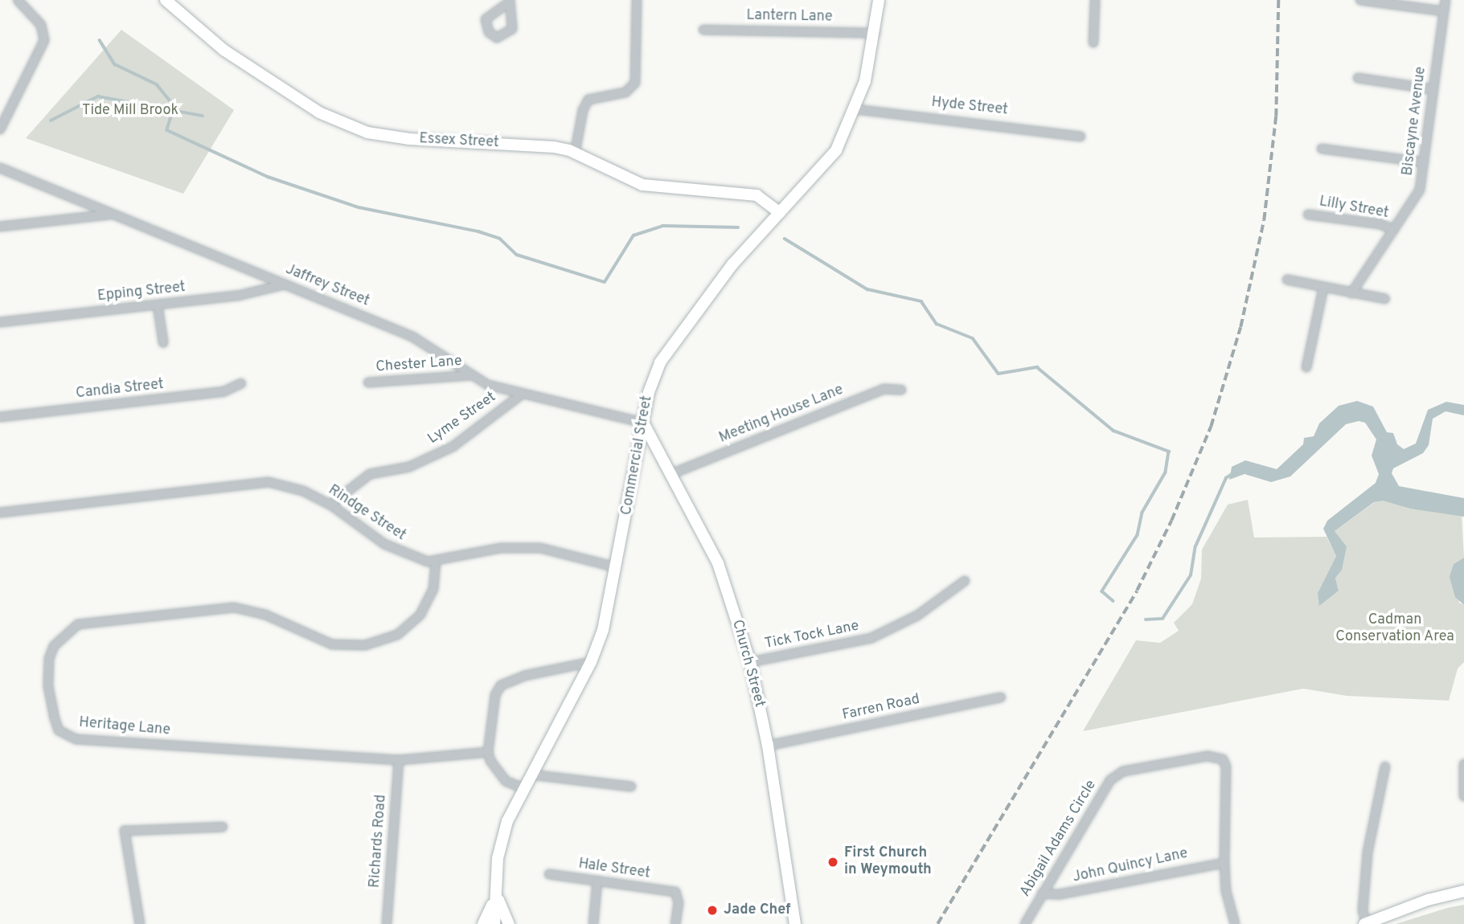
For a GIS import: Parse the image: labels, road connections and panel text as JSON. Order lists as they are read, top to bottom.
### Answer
{
  "streets": {
    "street": [
      "Lantern Lane",
      "Hyde Street",
      "Biscayne Avenue",
      "Essex Street",
      "Lilly Street",
      "Jaffrey Street",
      "Epping Street",
      "Chester Lane",
      "Candia Street",
      "Meeting House Lane",
      "Lyme Street",
      "Commercial Street",
      "Rindge Street",
      "Tick Tock Lane",
      "Church Street",
      "Farren Road",
      "Heritage Lane",
      "Abigail Adams Circle",
      "Richards Road",
      "John Quincy Lane",
      "Hale Street"
    ]
  },
  "crossings": [
    ["Lantern Lane", "Commercial Street"],
    ["Hyde Street", "Commercial Street"],
    ["Biscayne Avenue", "Lilly Street"],
    ["Essex Street", "Commercial Street"],
    ["Jaffrey Street", "Epping Street"],
    ["Jaffrey Street", "Chester Lane"],
    ["Jaffrey Street", "Lyme Street"],
    ["Jaffrey Street", "Commercial Street"],
    ["Jaffrey Street", "Church Street"],
    ["Meeting House Lane", "Church Street"],
    ["Lyme Street", "Rindge Street"],
    ["Commercial Street", "Rindge Street"],
    ["Commercial Street", "Church Street"],
    ["Rindge Street", "Heritage Lane"],
    ["Tick Tock Lane", "Church Street"],
    ["Church Street", "Farren Road"],
    ["Heritage Lane", "Richards Road"],
    ["Abigail Adams Circle", "John Quincy Lane"]
  ],
  "parks": ["Tide Mill Brook", "Cadman Conservation Area"],
  "places": ["First Church in Weymouth", "Jade Chef"]
}
